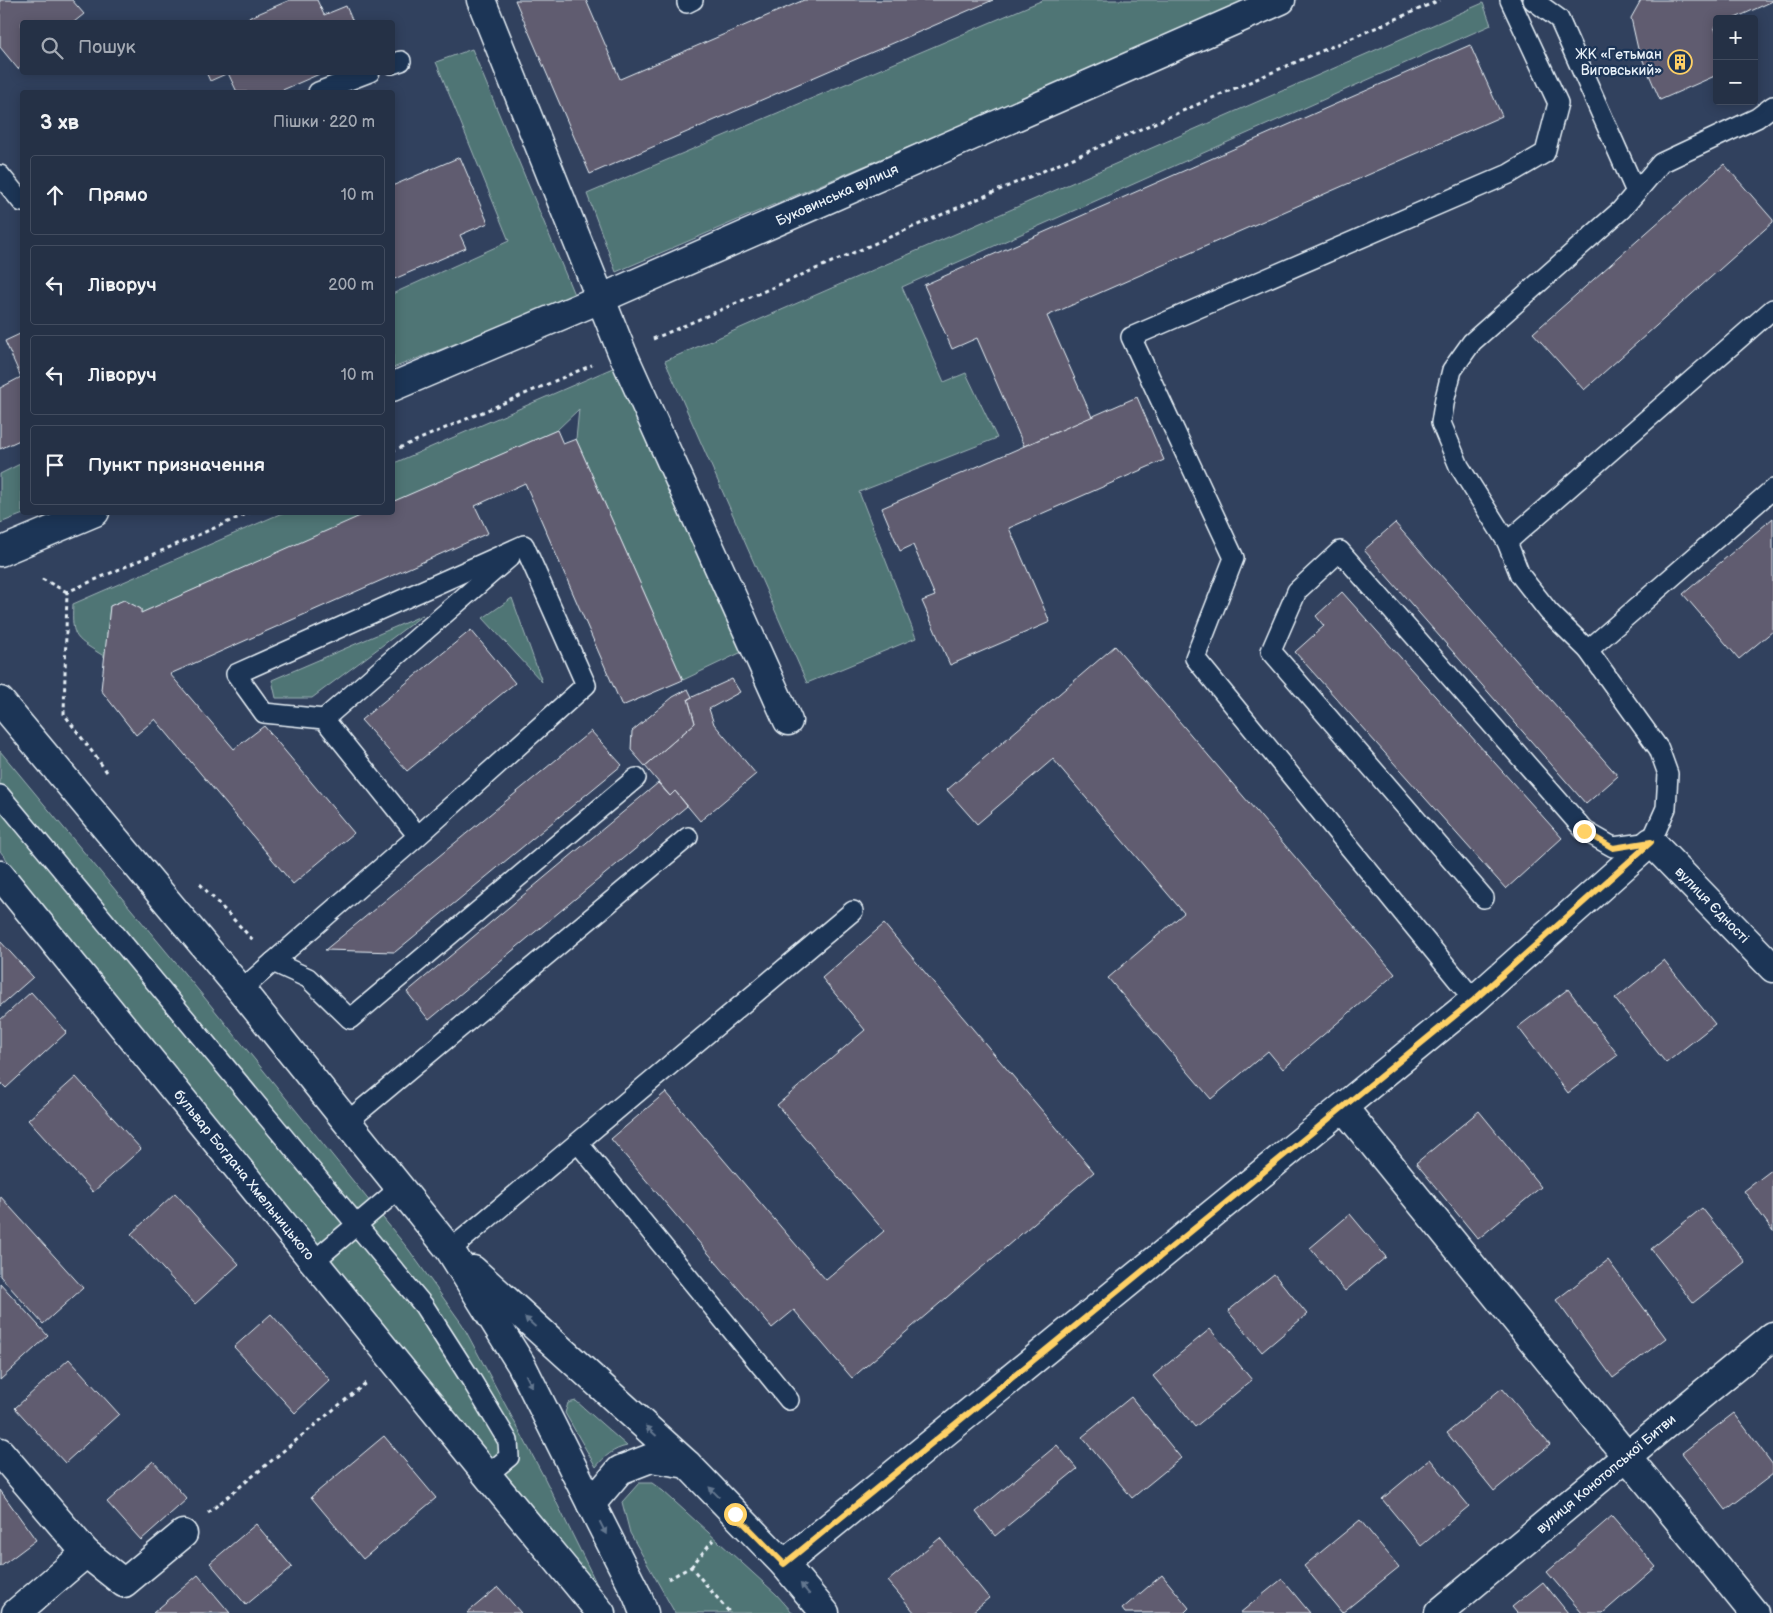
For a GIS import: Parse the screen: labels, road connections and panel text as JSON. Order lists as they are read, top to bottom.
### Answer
{
  "streets": {
    "street": [
      "Буковинська вулиця",
      "вулиця Єдності",
      "бульвар Богдана Хмельницького",
      "вулиця Конотопської Битви"
    ]
  },
  "places": {
    "building": ["ЖК «Гетьман Виговський»"]
  },
  "page": {
    "map_buttons": ["+", "−"],
    "search": "Пошук",
    "heading": ["3 хв", "Пішки · 220 m"],
    "list": [
      ["Прямо", "10 m"],
      ["Ліворуч", "200 m"],
      ["Ліворуч", "10 m"],
      "Пункт призначення"
    ]
  }
}
